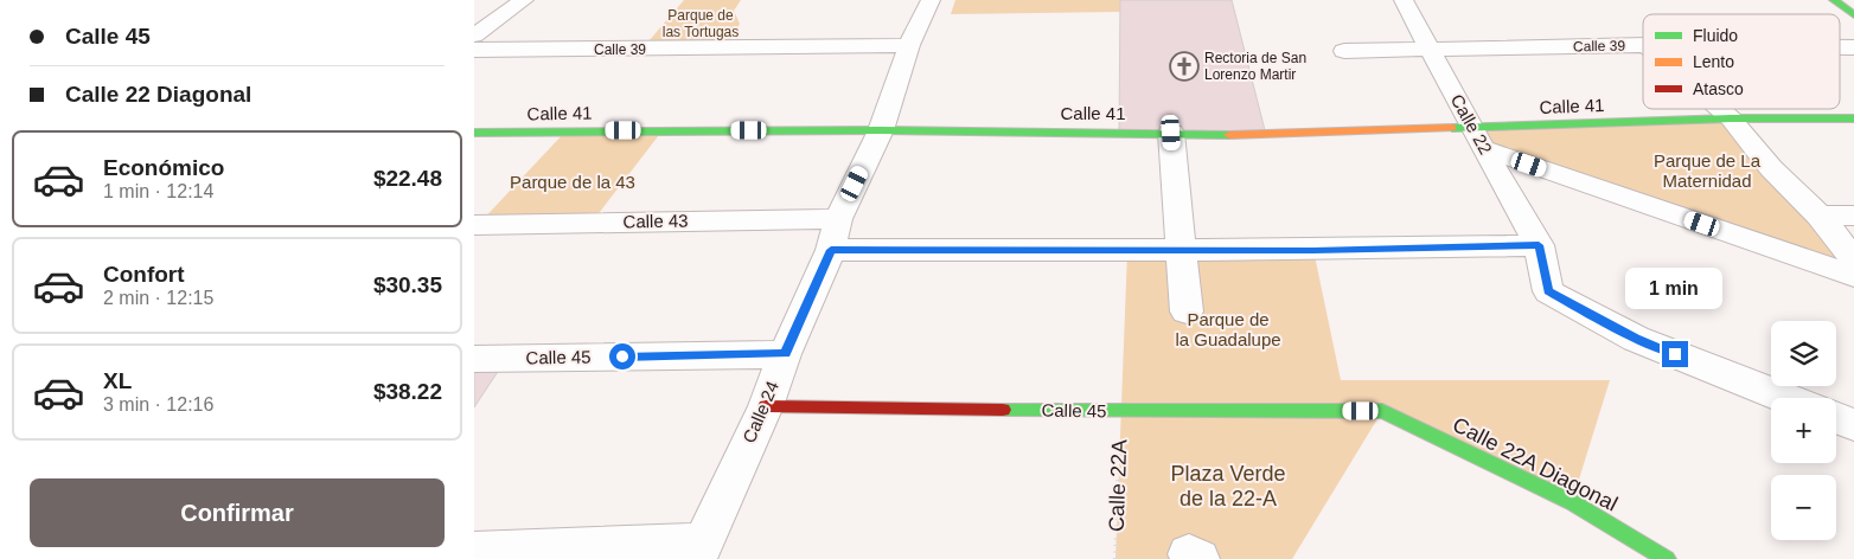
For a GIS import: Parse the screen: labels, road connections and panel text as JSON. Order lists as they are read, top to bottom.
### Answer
{
  "streets": {
    "street": [
      "Calle 39",
      "Calle 41",
      "Calle 22",
      "Calle 43",
      "Calle 45",
      "Calle 24",
      "Calle 22A Diagonal"
    ],
    "path": ["Calle 22A"]
  },
  "crossings": [
    ["Calle 39", "Calle 22"],
    ["Calle 39", "Calle 24"],
    ["Calle 41", "Calle 22"],
    ["Calle 41", "Calle 24"],
    ["Calle 43", "Calle 24"],
    ["Calle 45", "Calle 24"],
    ["Calle 45", "Calle 22A Diagonal"],
    ["Calle 45", "Calle 22A"]
  ],
  "parks": [
    "Parque de las Tortugas",
    "Parque de La Maternidad",
    "Parque de la 43",
    "Parque de la Guadalupe",
    "Plaza Verde de la 22-A"
  ],
  "places": {
    "church": ["Rectoria de San Lorenzo Martir"]
  },
  "legend": ["Fluido", "Lento", "Atasco"],
  "page": {
    "banner": ["Calle 45", "Calle 22 Diagonal"],
    "list": [
      {
        "name": "Económico",
        "note": "1 min · 12:14",
        "value": "$22.48"
      },
      {
        "name": "Confort",
        "note": "2 min · 12:15",
        "value": "$30.35"
      },
      {
        "name": "XL",
        "note": "3 min · 12:16",
        "value": "$38.22"
      }
    ],
    "bubble": "1 min",
    "map_buttons": ["+", "−"],
    "buttons": "Confirmar"
  }
}
